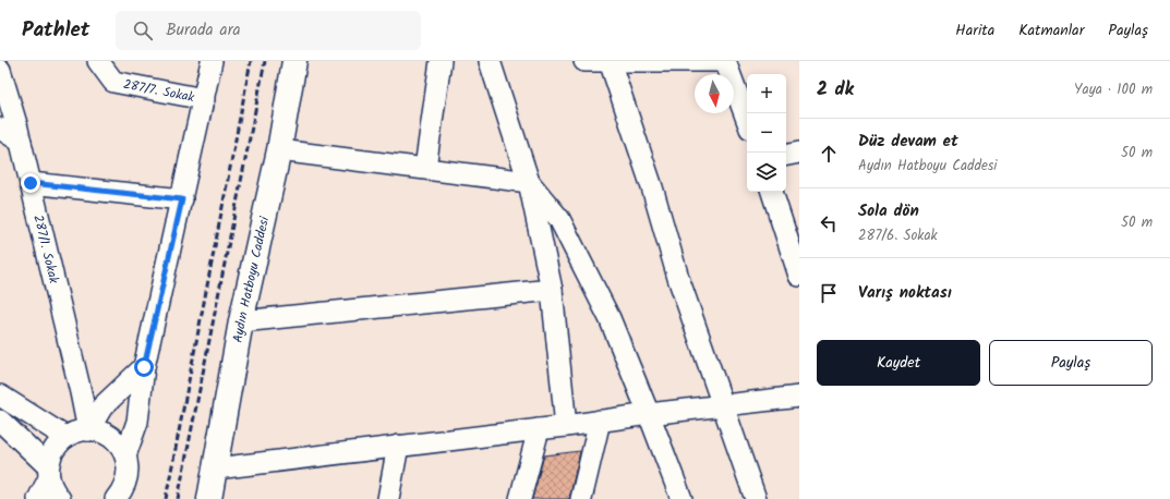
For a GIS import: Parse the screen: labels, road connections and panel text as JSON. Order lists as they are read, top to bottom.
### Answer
{
  "streets": {
    "main road": ["Aydın Hatboyu Caddesi"],
    "street": ["287/7. Sokak", "287/1. Sokak"]
  },
  "north": "bottom",
  "page": {
    "header": "Pathlet",
    "search": "Burada ara",
    "nav": ["Harita", "Katmanlar", "Paylaş"],
    "heading": ["2 dk", "Yaya · 100 m"],
    "map_buttons": ["+", "−"],
    "list": [
      ["Düz devam et", "Aydın Hatboyu Caddesi", "50 m"],
      ["Sola dön", "287/6. Sokak", "50 m"],
      "Varış noktası"
    ],
    "buttons": ["Kaydet", "Paylaş"]
  }
}
